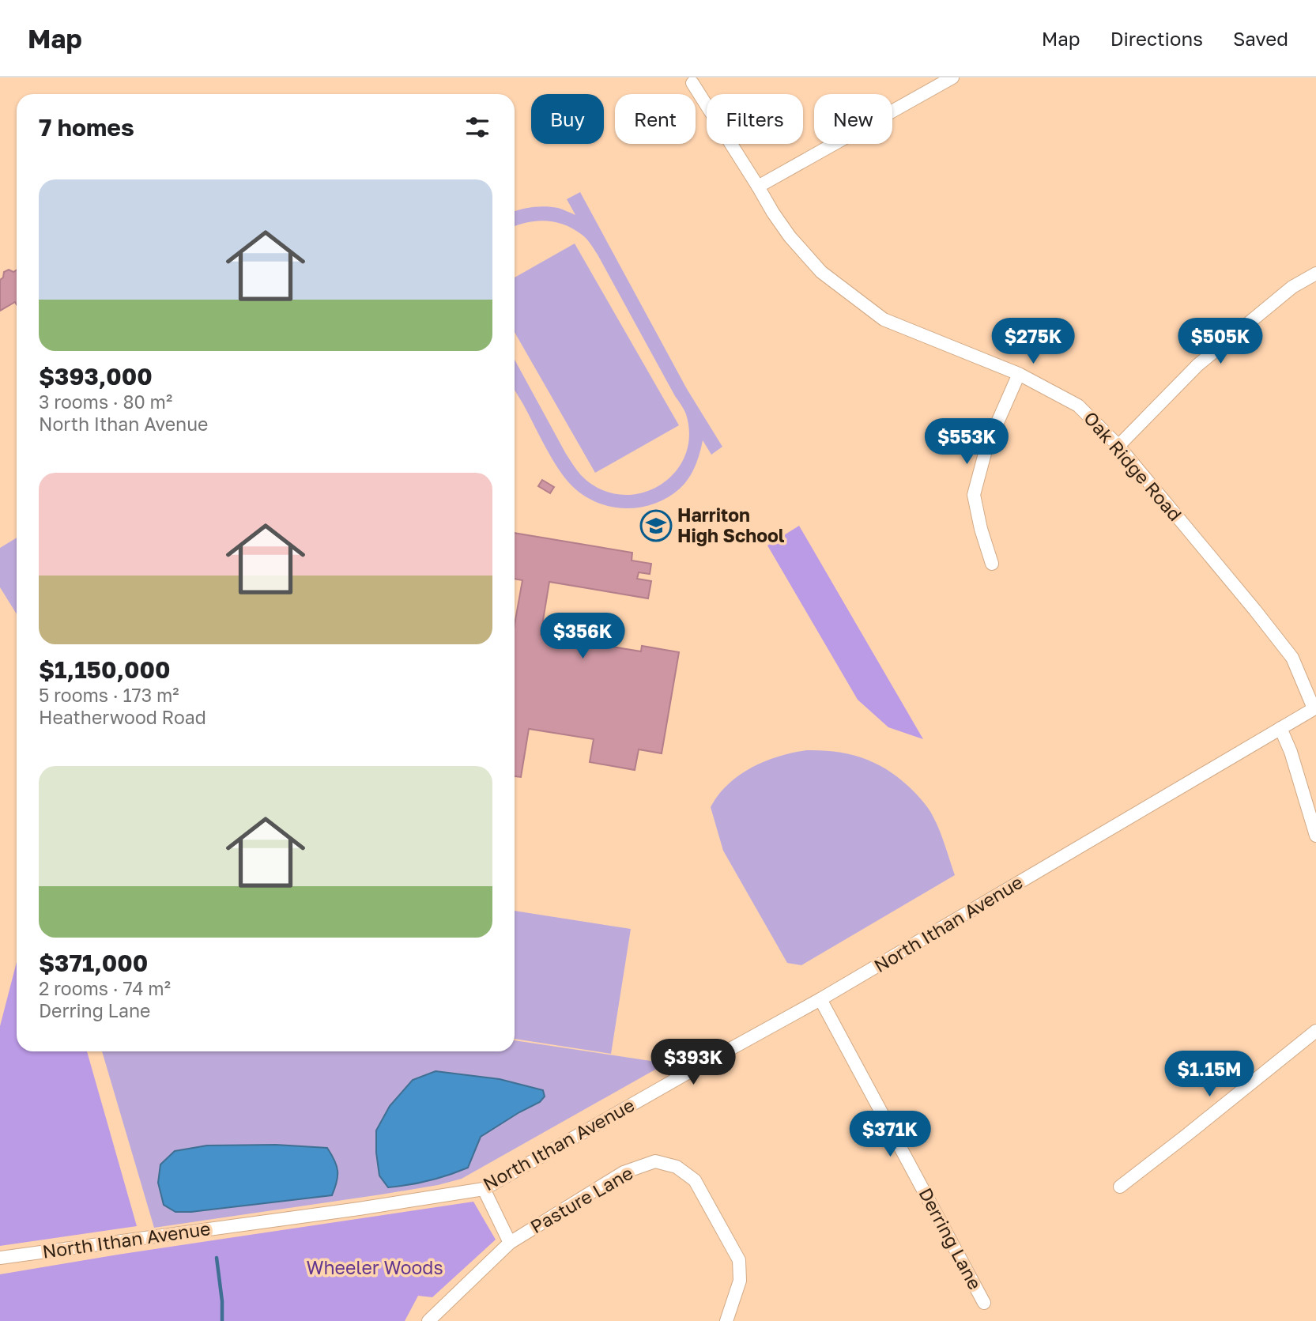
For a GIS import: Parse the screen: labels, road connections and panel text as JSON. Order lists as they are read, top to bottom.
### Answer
{
  "streets": {
    "street": [
      "Oak Ridge Road",
      "North Ithan Avenue",
      "Pasture Lane",
      "Derring Lane"
    ]
  },
  "crossings": [
    ["Oak Ridge Road", "North Ithan Avenue"],
    ["North Ithan Avenue", "Derring Lane"]
  ],
  "parks": ["Wheeler Woods"],
  "places": {
    "school or university": ["Harriton High School"]
  },
  "page": {
    "header": "Map",
    "nav": ["Map", "Directions", "Saved"],
    "chip": [
      "Buy",
      "Rent",
      "Filters",
      "New"
    ],
    "heading": "7 homes",
    "list": [
      {
        "name": "$393,000",
        "note": "3 rooms · 80 m² · North Ithan Avenue"
      },
      {
        "name": "$1,150,000",
        "note": "5 rooms · 173 m² · Heatherwood Road"
      },
      {
        "name": "$371,000",
        "note": "2 rooms · 74 m² · Derring Lane"
      }
    ],
    "price": [
      "$275K",
      "$505K",
      "$553K",
      "$356K",
      "$393K",
      "$1.15M",
      "$371K"
    ]
  }
}
